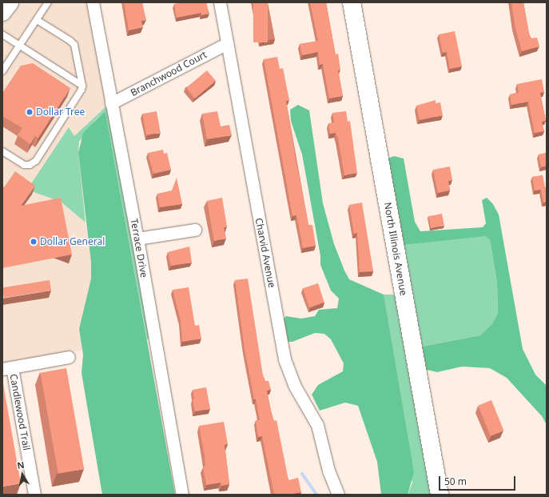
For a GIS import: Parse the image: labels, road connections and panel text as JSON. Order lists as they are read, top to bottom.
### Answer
{
  "streets": {
    "street": [
      "Branchwood Court",
      "Terrace Drive",
      "North Illinois Avenue",
      "Charvid Avenue",
      "Candlewood Trail"
    ]
  },
  "crossings": [
    ["Branchwood Court", "Terrace Drive"],
    ["Branchwood Court", "Charvid Avenue"]
  ],
  "places": ["Dollar Tree", "Dollar General"],
  "scale_bar": "50 m",
  "north": "top"
}
